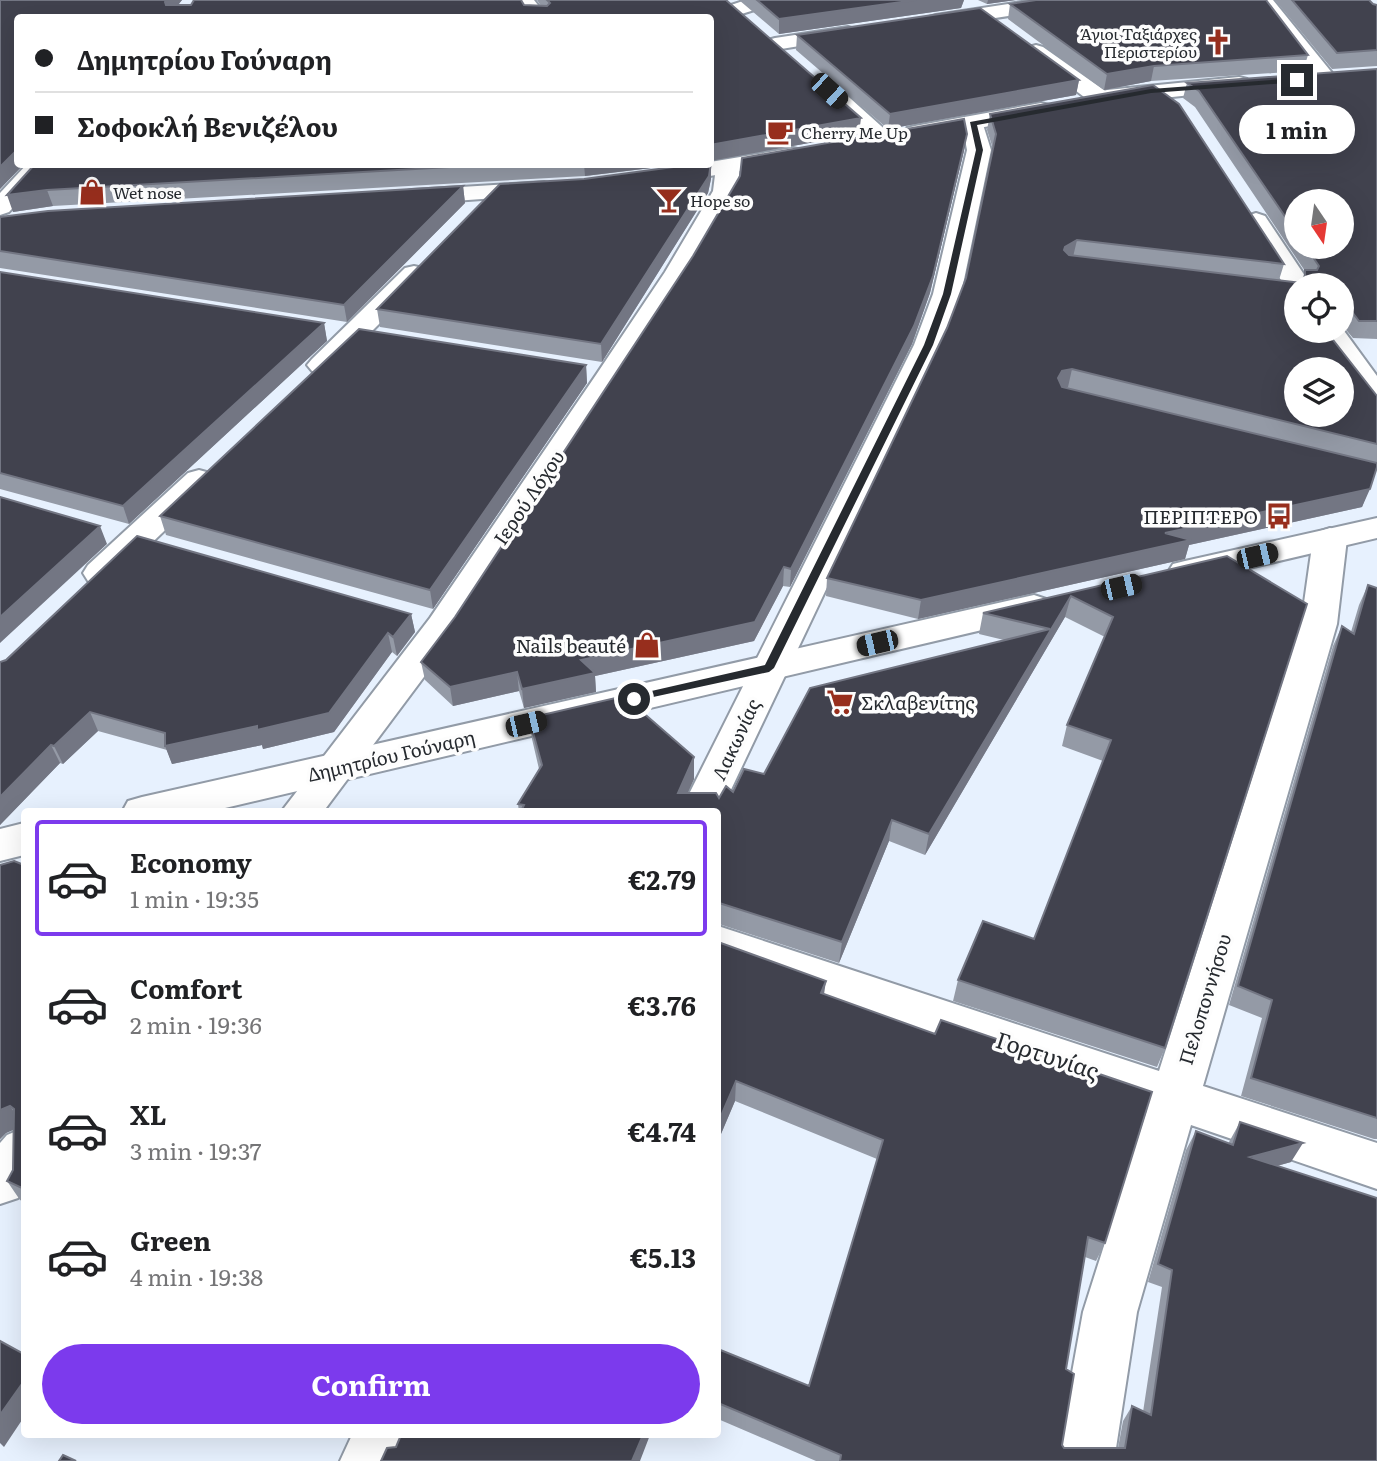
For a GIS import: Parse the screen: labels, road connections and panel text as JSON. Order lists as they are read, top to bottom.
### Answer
{
  "streets": {
    "street": [
      "Ιερού Λόχου",
      "Λακωνίας",
      "Δημητρίου Γούναρη",
      "Πελοποννήσου",
      "Γορτυνίας"
    ]
  },
  "crossings": [
    ["Ιερού Λόχου", "Δημητρίου Γούναρη"],
    ["Λακωνίας", "Δημητρίου Γούναρη"],
    ["Πελοποννήσου", "Γορτυνίας"]
  ],
  "places": {
    "church": ["Άγιοι Ταξιάρχες Περιστερίου"],
    "cafe": ["Cherry Me Up"],
    "shop": ["Wet nose", "Nails beauté"],
    "bar": ["Hope so"],
    "bus stop": ["ΠΕΡΙΠΤΕΡΟ"],
    "supermarket": ["Σκλαβενίτης"]
  },
  "north": "bottom",
  "page": {
    "banner": ["Δημητρίου Γούναρη", "Σοφοκλή Βενιζέλου"],
    "bubble": "1 min",
    "list": [
      {
        "name": "Economy",
        "note": "1 min · 19:35",
        "value": "€2.79"
      },
      {
        "name": "Comfort",
        "note": "2 min · 19:36",
        "value": "€3.76"
      },
      {
        "name": "XL",
        "note": "3 min · 19:37",
        "value": "€4.74"
      },
      {
        "name": "Green",
        "note": "4 min · 19:38",
        "value": "€5.13"
      }
    ],
    "buttons": "Confirm"
  }
}
